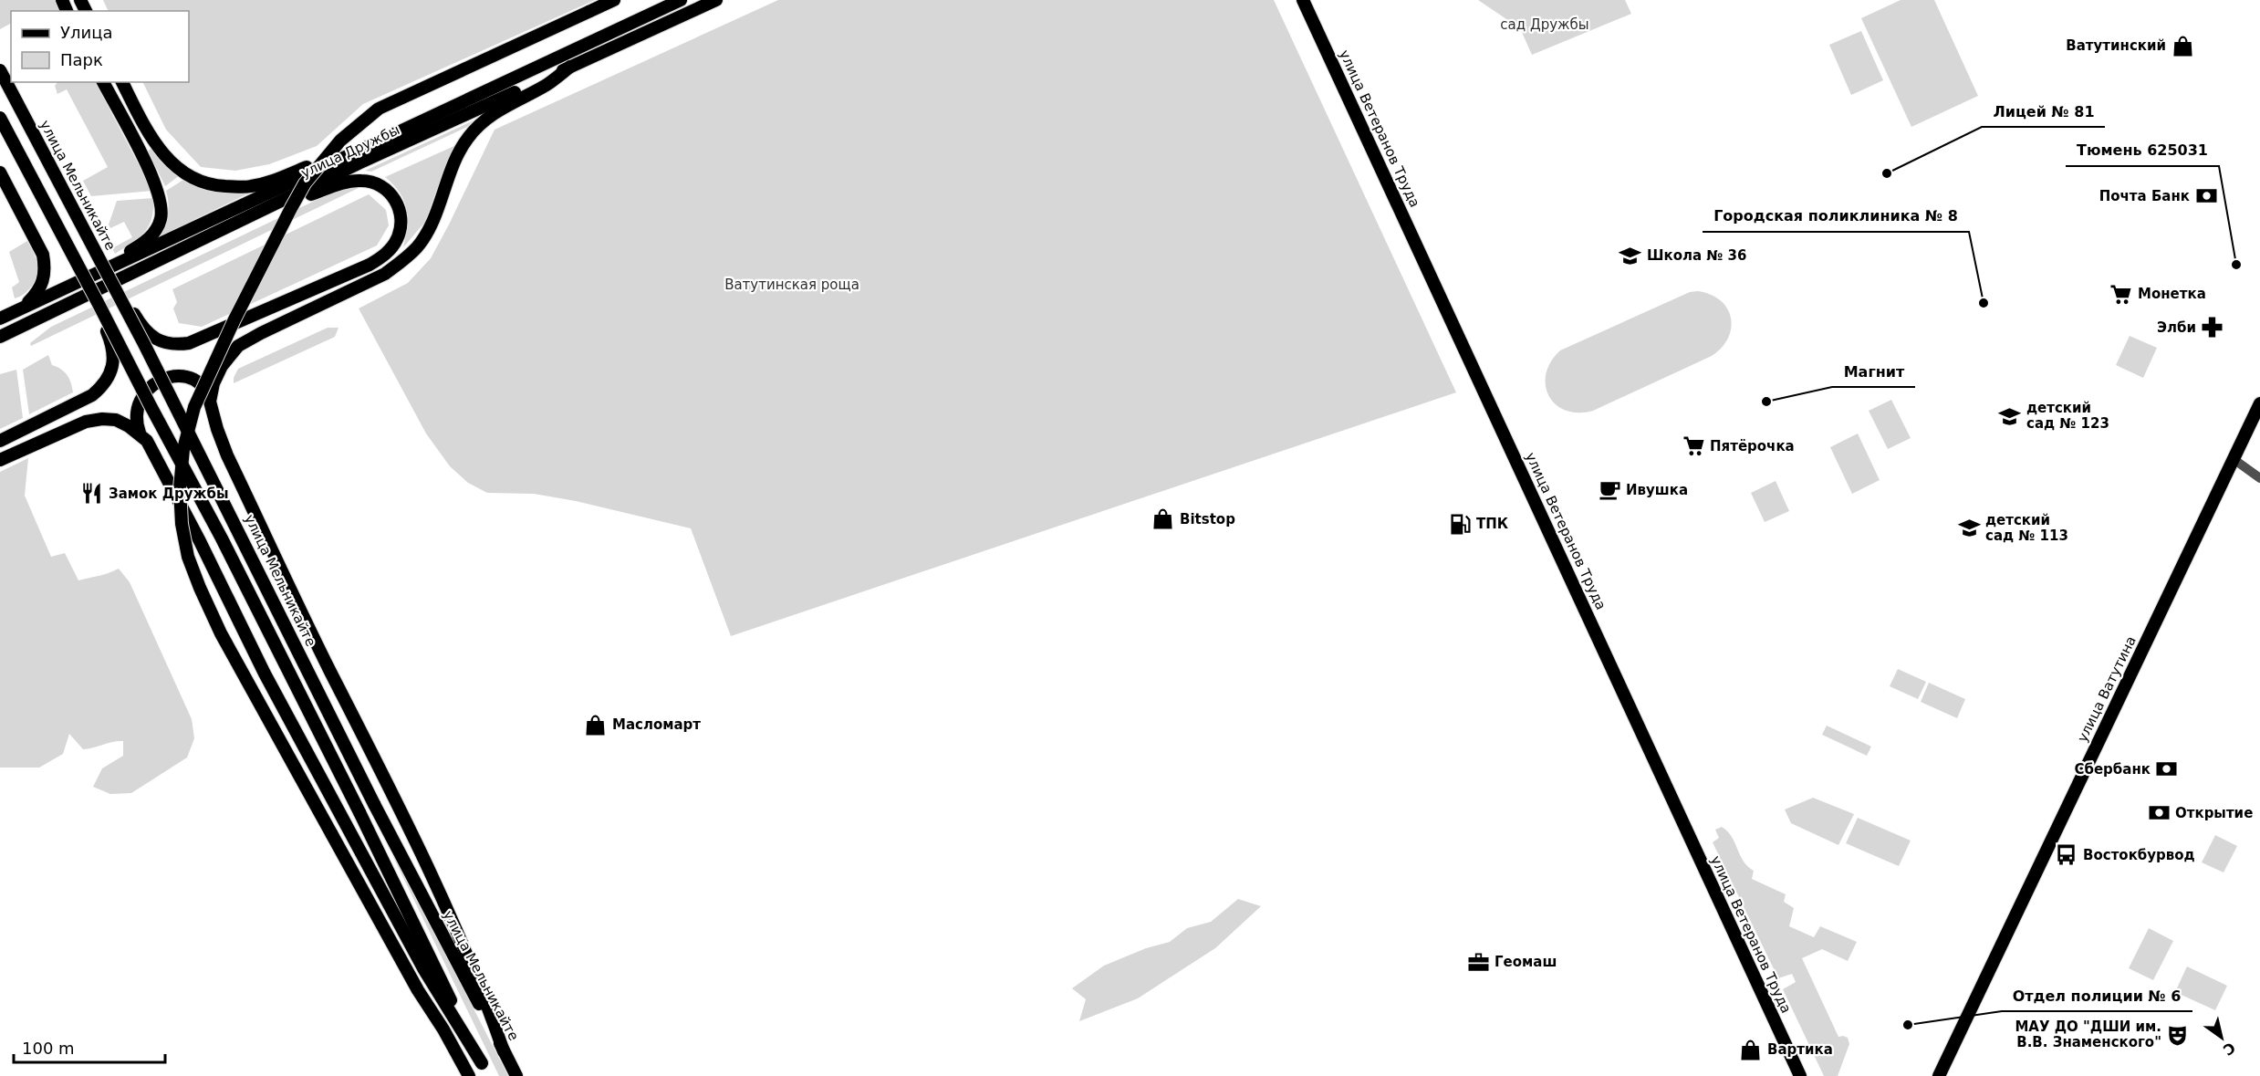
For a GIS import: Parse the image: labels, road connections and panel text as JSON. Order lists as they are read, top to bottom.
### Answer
{
  "streets": {
    "main road": [
      "улица Ветеранов Труда",
      "улица Дружбы",
      "улица Мельникайте",
      "улица Ватутина"
    ]
  },
  "parks": ["сад Дружбы", "Ватутинская роща"],
  "places": {
    "shop": [
      "Ватутинский",
      "Bitstop",
      "Масломарт",
      "Вартика"
    ],
    "other": [
      "Лицей № 81",
      "Тюмень 625031",
      "Городская поликлиника № 8",
      "Магнит",
      "Отдел полиции № 6"
    ],
    "bank": ["Почта Банк", "Сбербанк", "Открытие"],
    "school or university": ["Школа № 36", "детский сад № 123", "детский сад № 113"],
    "supermarket": ["Монетка", "Пятёрочка"],
    "pharmacy": ["Элби"],
    "cafe": ["Ивушка"],
    "restaurant": ["Замок Дружбы"],
    "fuel station": ["ТПК"],
    "bus stop": ["Востокбурвод"],
    "office": ["Геомаш"],
    "theatre": ["МАУ ДО \"ДШИ им. В.В. Знаменского\""]
  },
  "legend": ["Улица", "Парк"],
  "scale_bar": "100 m",
  "north": "bottom right"
}
